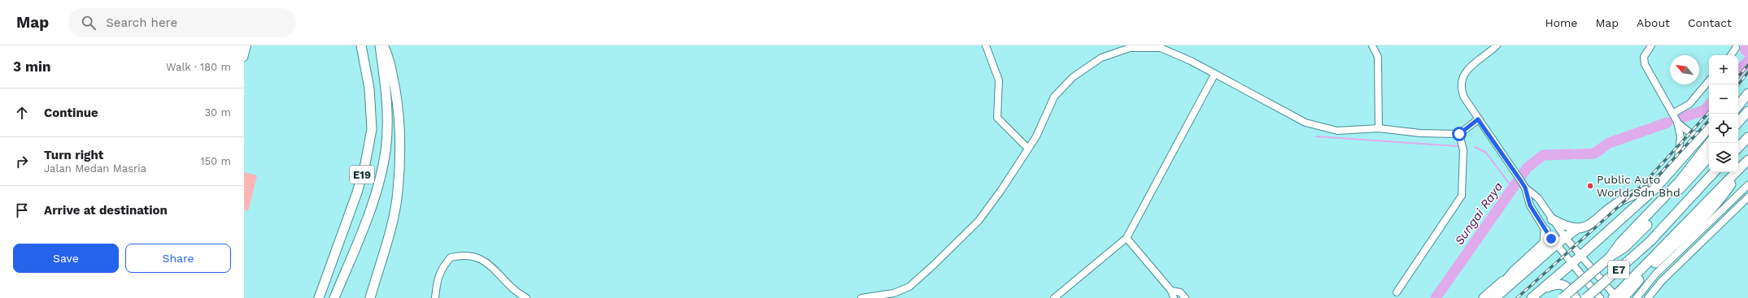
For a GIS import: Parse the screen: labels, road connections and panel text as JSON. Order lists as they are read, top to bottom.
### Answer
{
  "streets": {
    "highway": ["E19", "E7"]
  },
  "water": ["Sungai Raya"],
  "places": ["Public Auto World Sdn Bhd"],
  "north": "top left",
  "page": {
    "header": "Map",
    "search": "Search here",
    "nav": [
      "Home",
      "Map",
      "About",
      "Contact"
    ],
    "heading": ["3 min", "Walk · 180 m"],
    "map_buttons": ["+", "−"],
    "list": [
      ["Continue", "30 m"],
      ["Turn right", "Jalan Medan Masria", "150 m"],
      "Arrive at destination"
    ],
    "buttons": ["Save", "Share"]
  }
}
